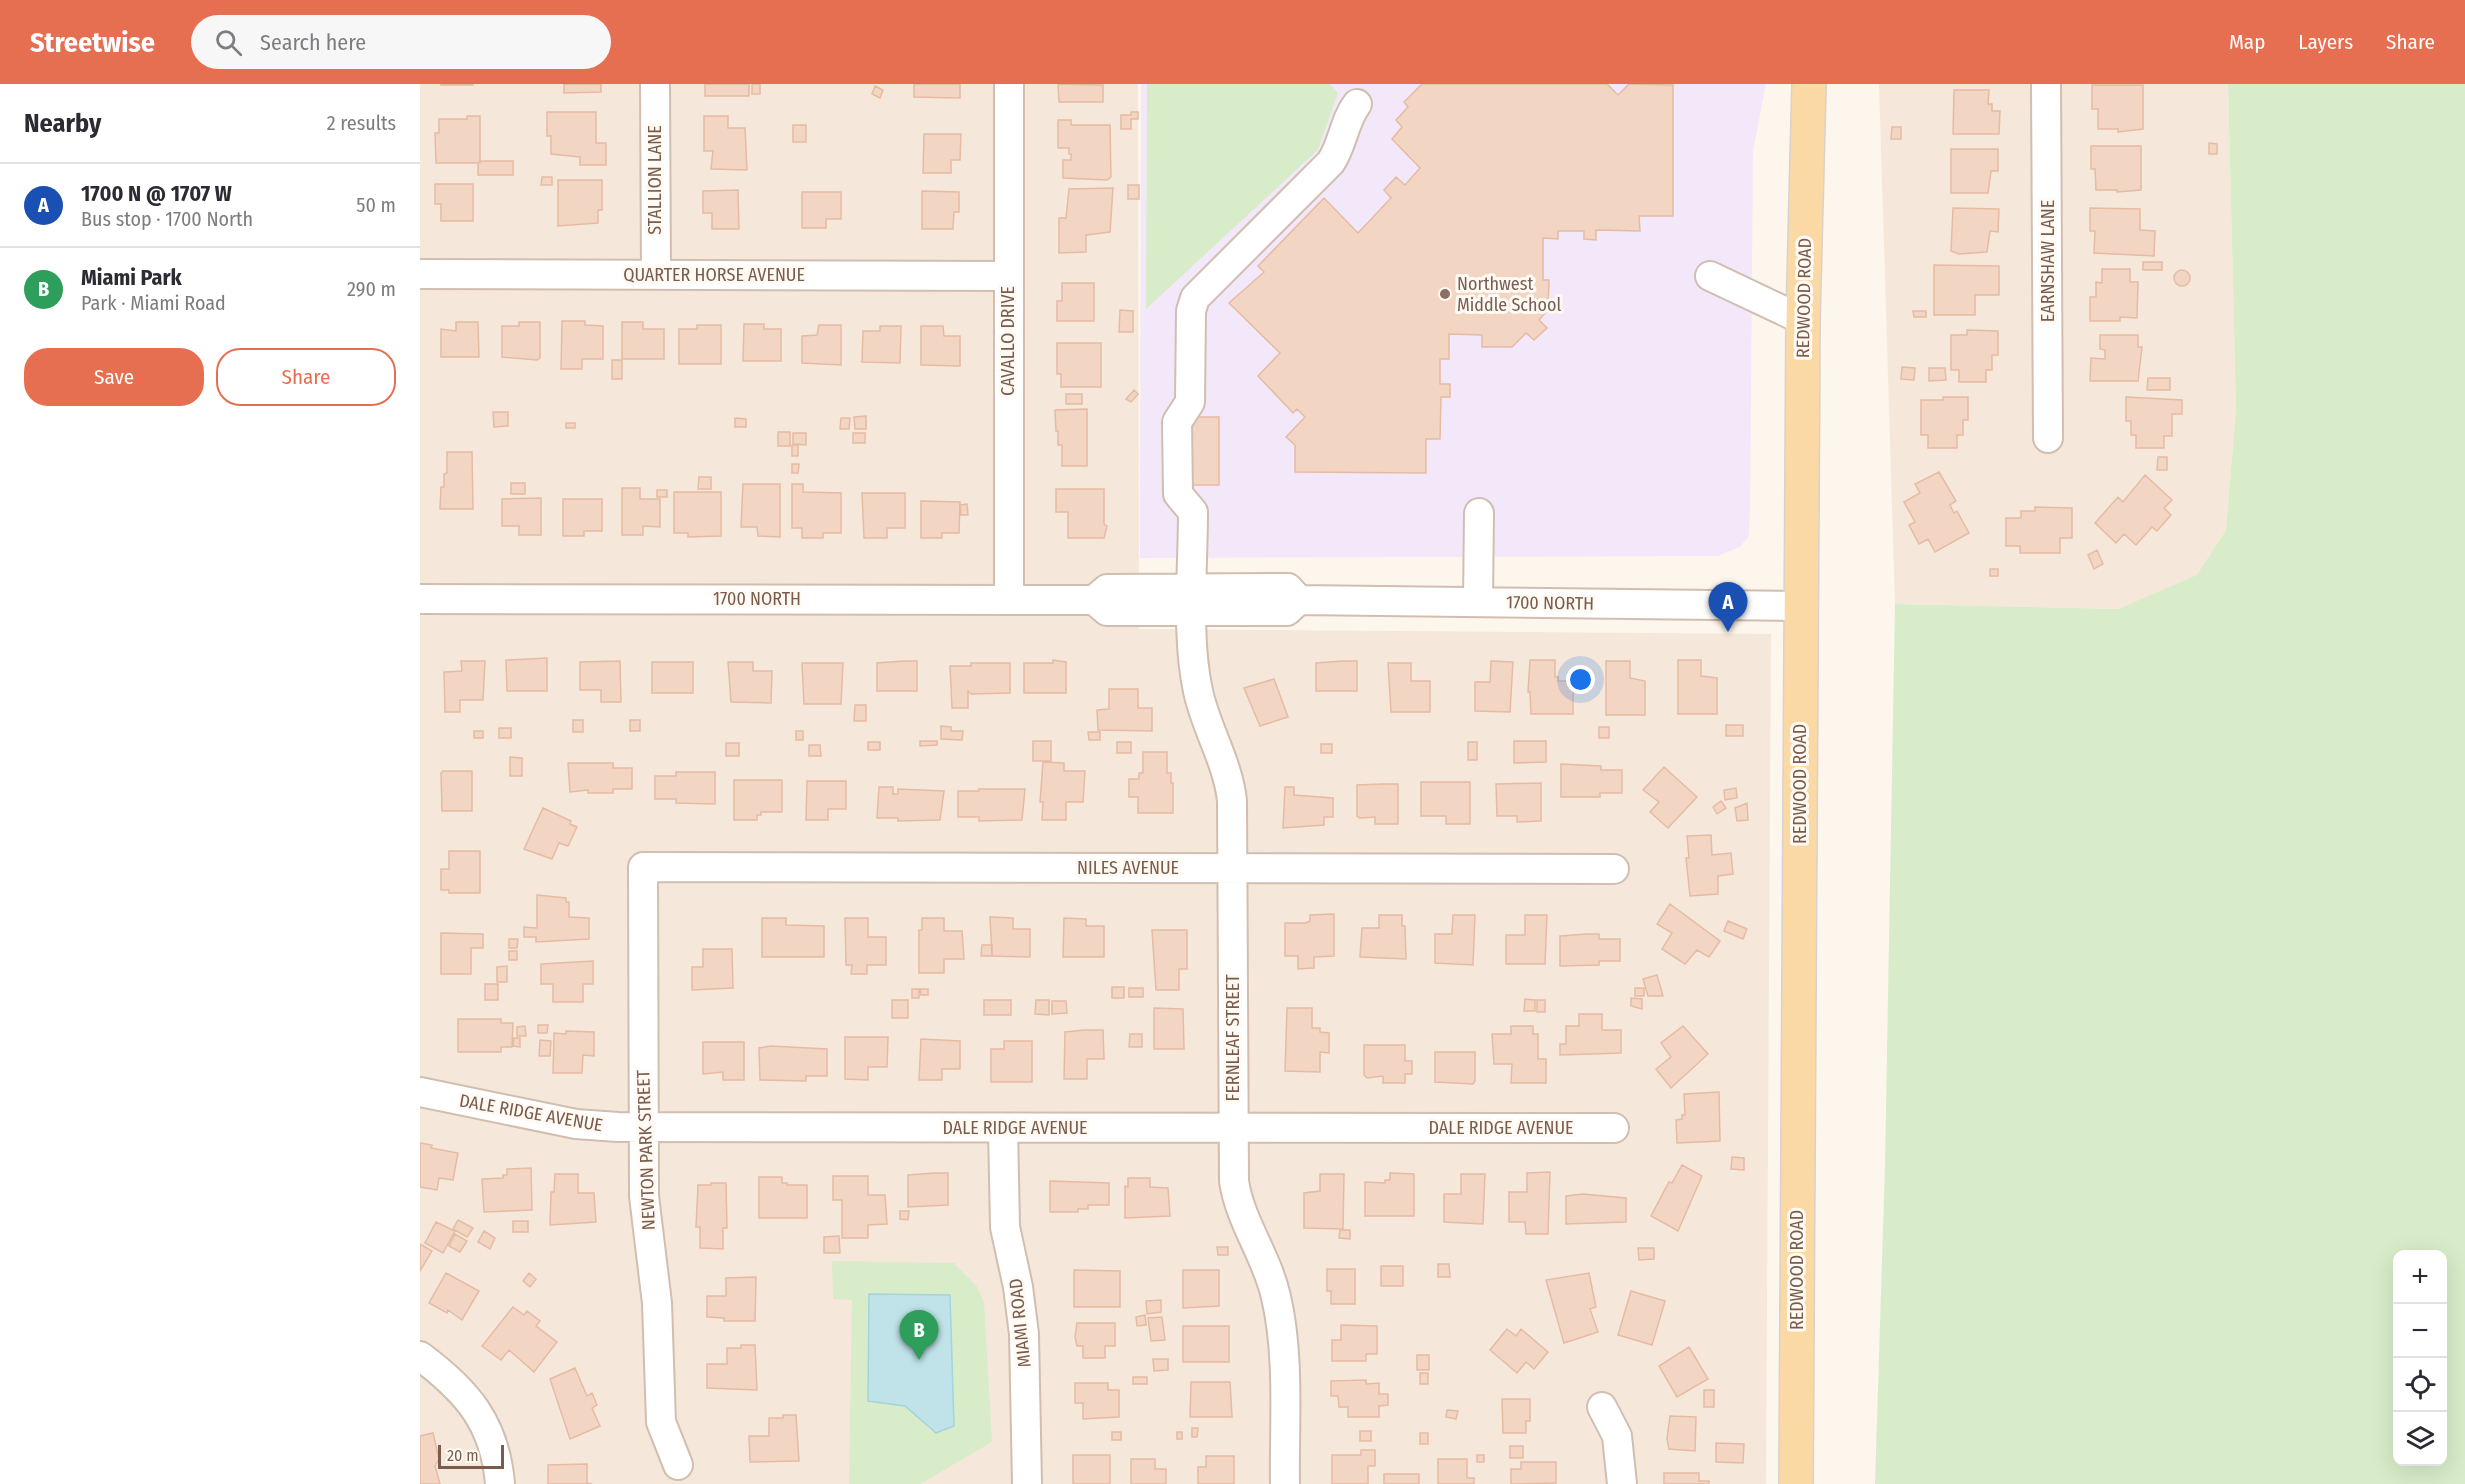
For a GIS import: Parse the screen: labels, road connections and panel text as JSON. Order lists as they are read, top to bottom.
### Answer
{
  "streets": {
    "main road": ["REDWOOD ROAD"],
    "street": [
      "STALLION LANE",
      "EARNSHAW LANE",
      "QUARTER HORSE AVENUE",
      "CAVALLO DRIVE",
      "1700 NORTH",
      "NILES AVENUE",
      "FERNLEAF STREET",
      "DALE RIDGE AVENUE",
      "NEWTON PARK STREET",
      "MIAMI ROAD"
    ]
  },
  "crossings": [
    ["STALLION LANE", "QUARTER HORSE AVENUE"],
    ["QUARTER HORSE AVENUE", "CAVALLO DRIVE"],
    ["REDWOOD ROAD", "1700 NORTH"],
    ["CAVALLO DRIVE", "1700 NORTH"],
    ["1700 NORTH", "FERNLEAF STREET"],
    ["NILES AVENUE", "FERNLEAF STREET"],
    ["NILES AVENUE", "NEWTON PARK STREET"],
    ["FERNLEAF STREET", "DALE RIDGE AVENUE"],
    ["DALE RIDGE AVENUE", "NEWTON PARK STREET"],
    ["DALE RIDGE AVENUE", "MIAMI ROAD"]
  ],
  "places": ["Northwest Middle School"],
  "scale_bar": "20 m",
  "page": {
    "header": "Streetwise",
    "search": "Search here",
    "nav": ["Map", "Layers", "Share"],
    "heading": ["Nearby", "2 results"],
    "list": [
      {
        "mark": "A",
        "name": "1700 N @ 1707 W",
        "note": "Bus stop · 1700 North",
        "value": "50 m"
      },
      {
        "mark": "B",
        "name": "Miami Park",
        "note": "Park · Miami Road",
        "value": "290 m"
      }
    ],
    "buttons": ["Save", "Share"],
    "pins": ["A", "B"],
    "map_buttons": ["+", "−"],
    "scale": "20 m"
  }
}
